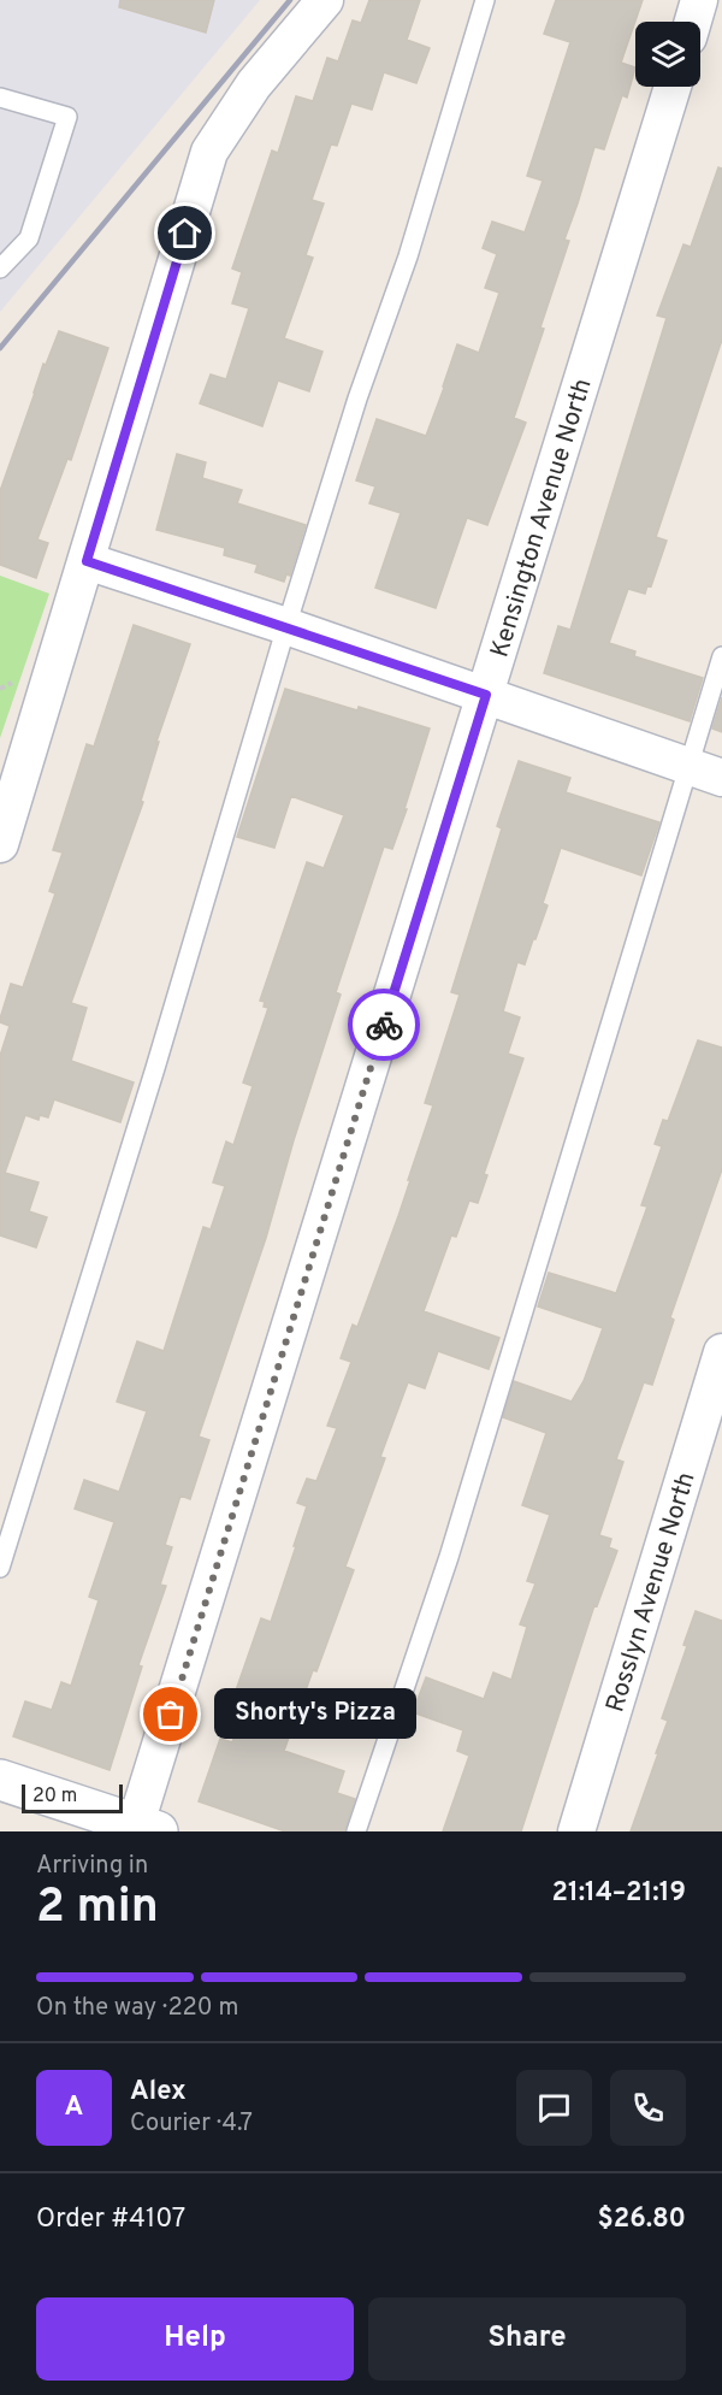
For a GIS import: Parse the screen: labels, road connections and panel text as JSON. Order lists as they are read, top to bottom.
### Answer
{
  "streets": {
    "street": ["Kensington Avenue North", "Rosslyn Avenue North"]
  },
  "places": ["Shorty's Pizza"],
  "scale_bar": "20 m",
  "page": {
    "bubble": "Shorty's Pizza",
    "scale": "20 m",
    "heading": ["2 min", "Arriving in", "21:14–21:19"],
    "panel": [
      "Alex",
      "Courier · 4.7",
      "Order #4107",
      "$26.80"
    ],
    "bar": "On the way · 220 m",
    "round": "A",
    "buttons": ["Help", "Share"]
  }
}
